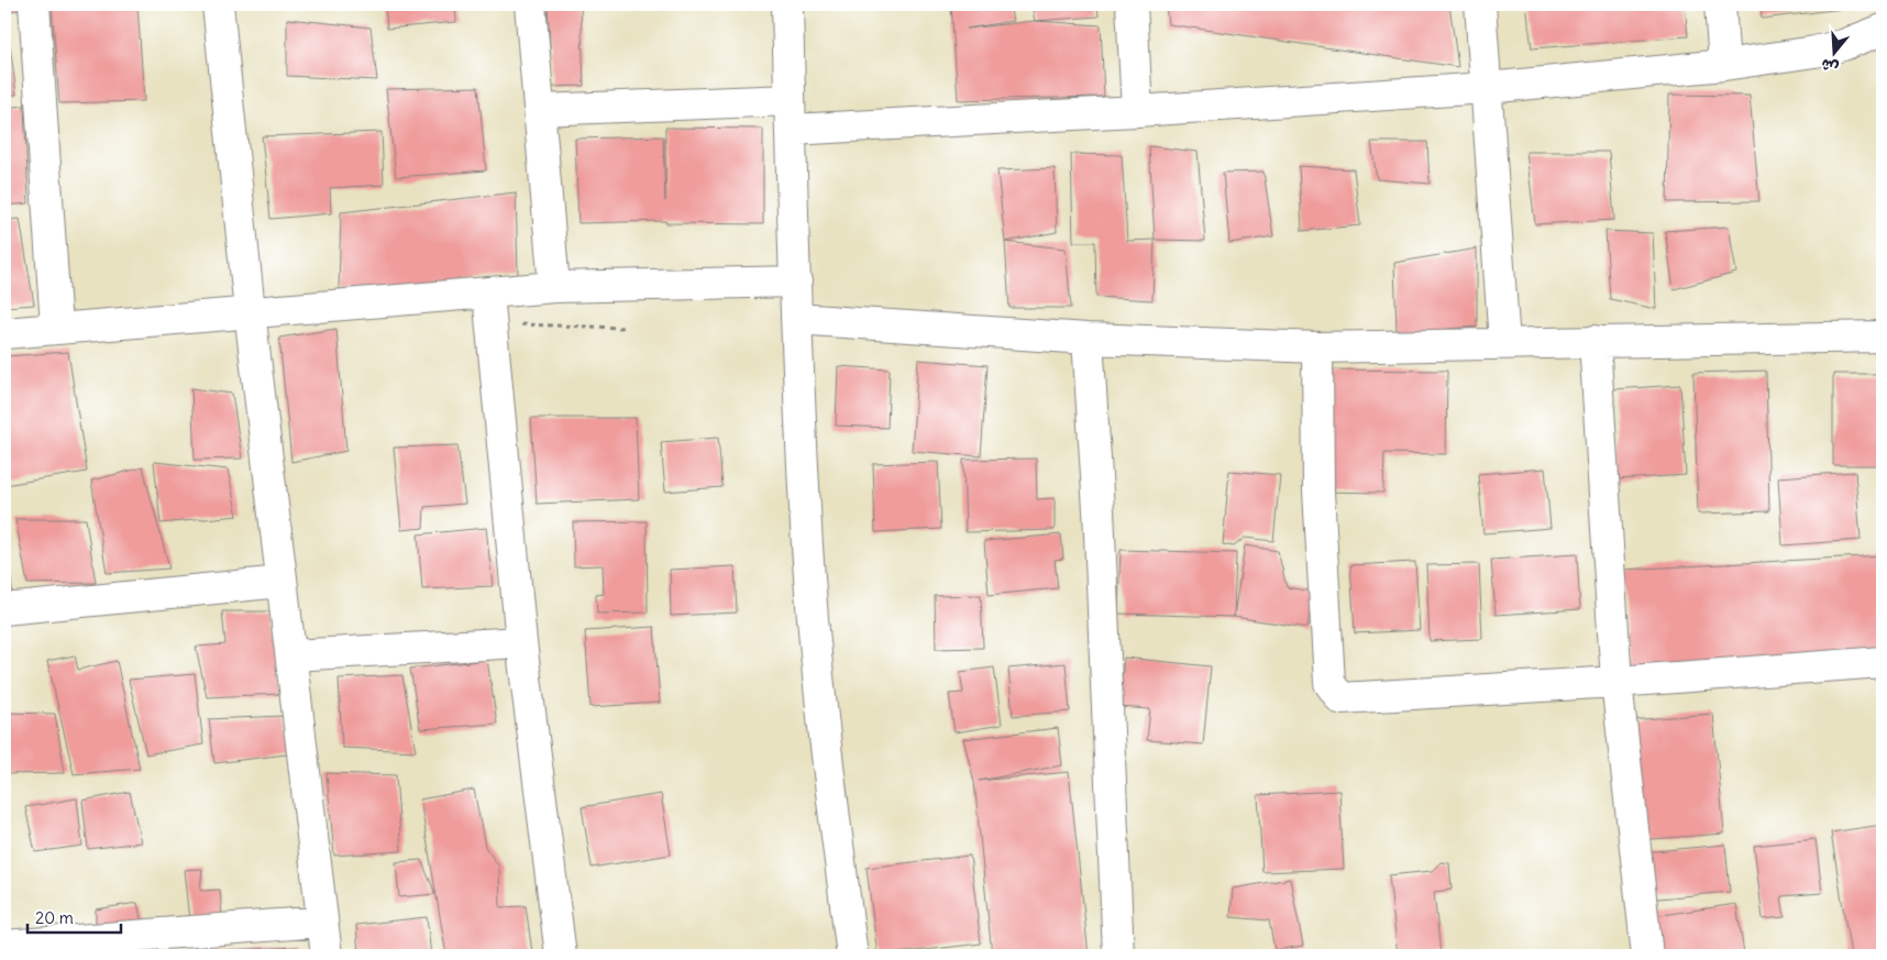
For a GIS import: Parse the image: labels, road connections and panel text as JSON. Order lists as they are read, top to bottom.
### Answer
{
  "scale_bar": "20 m",
  "north": "bottom"
}
